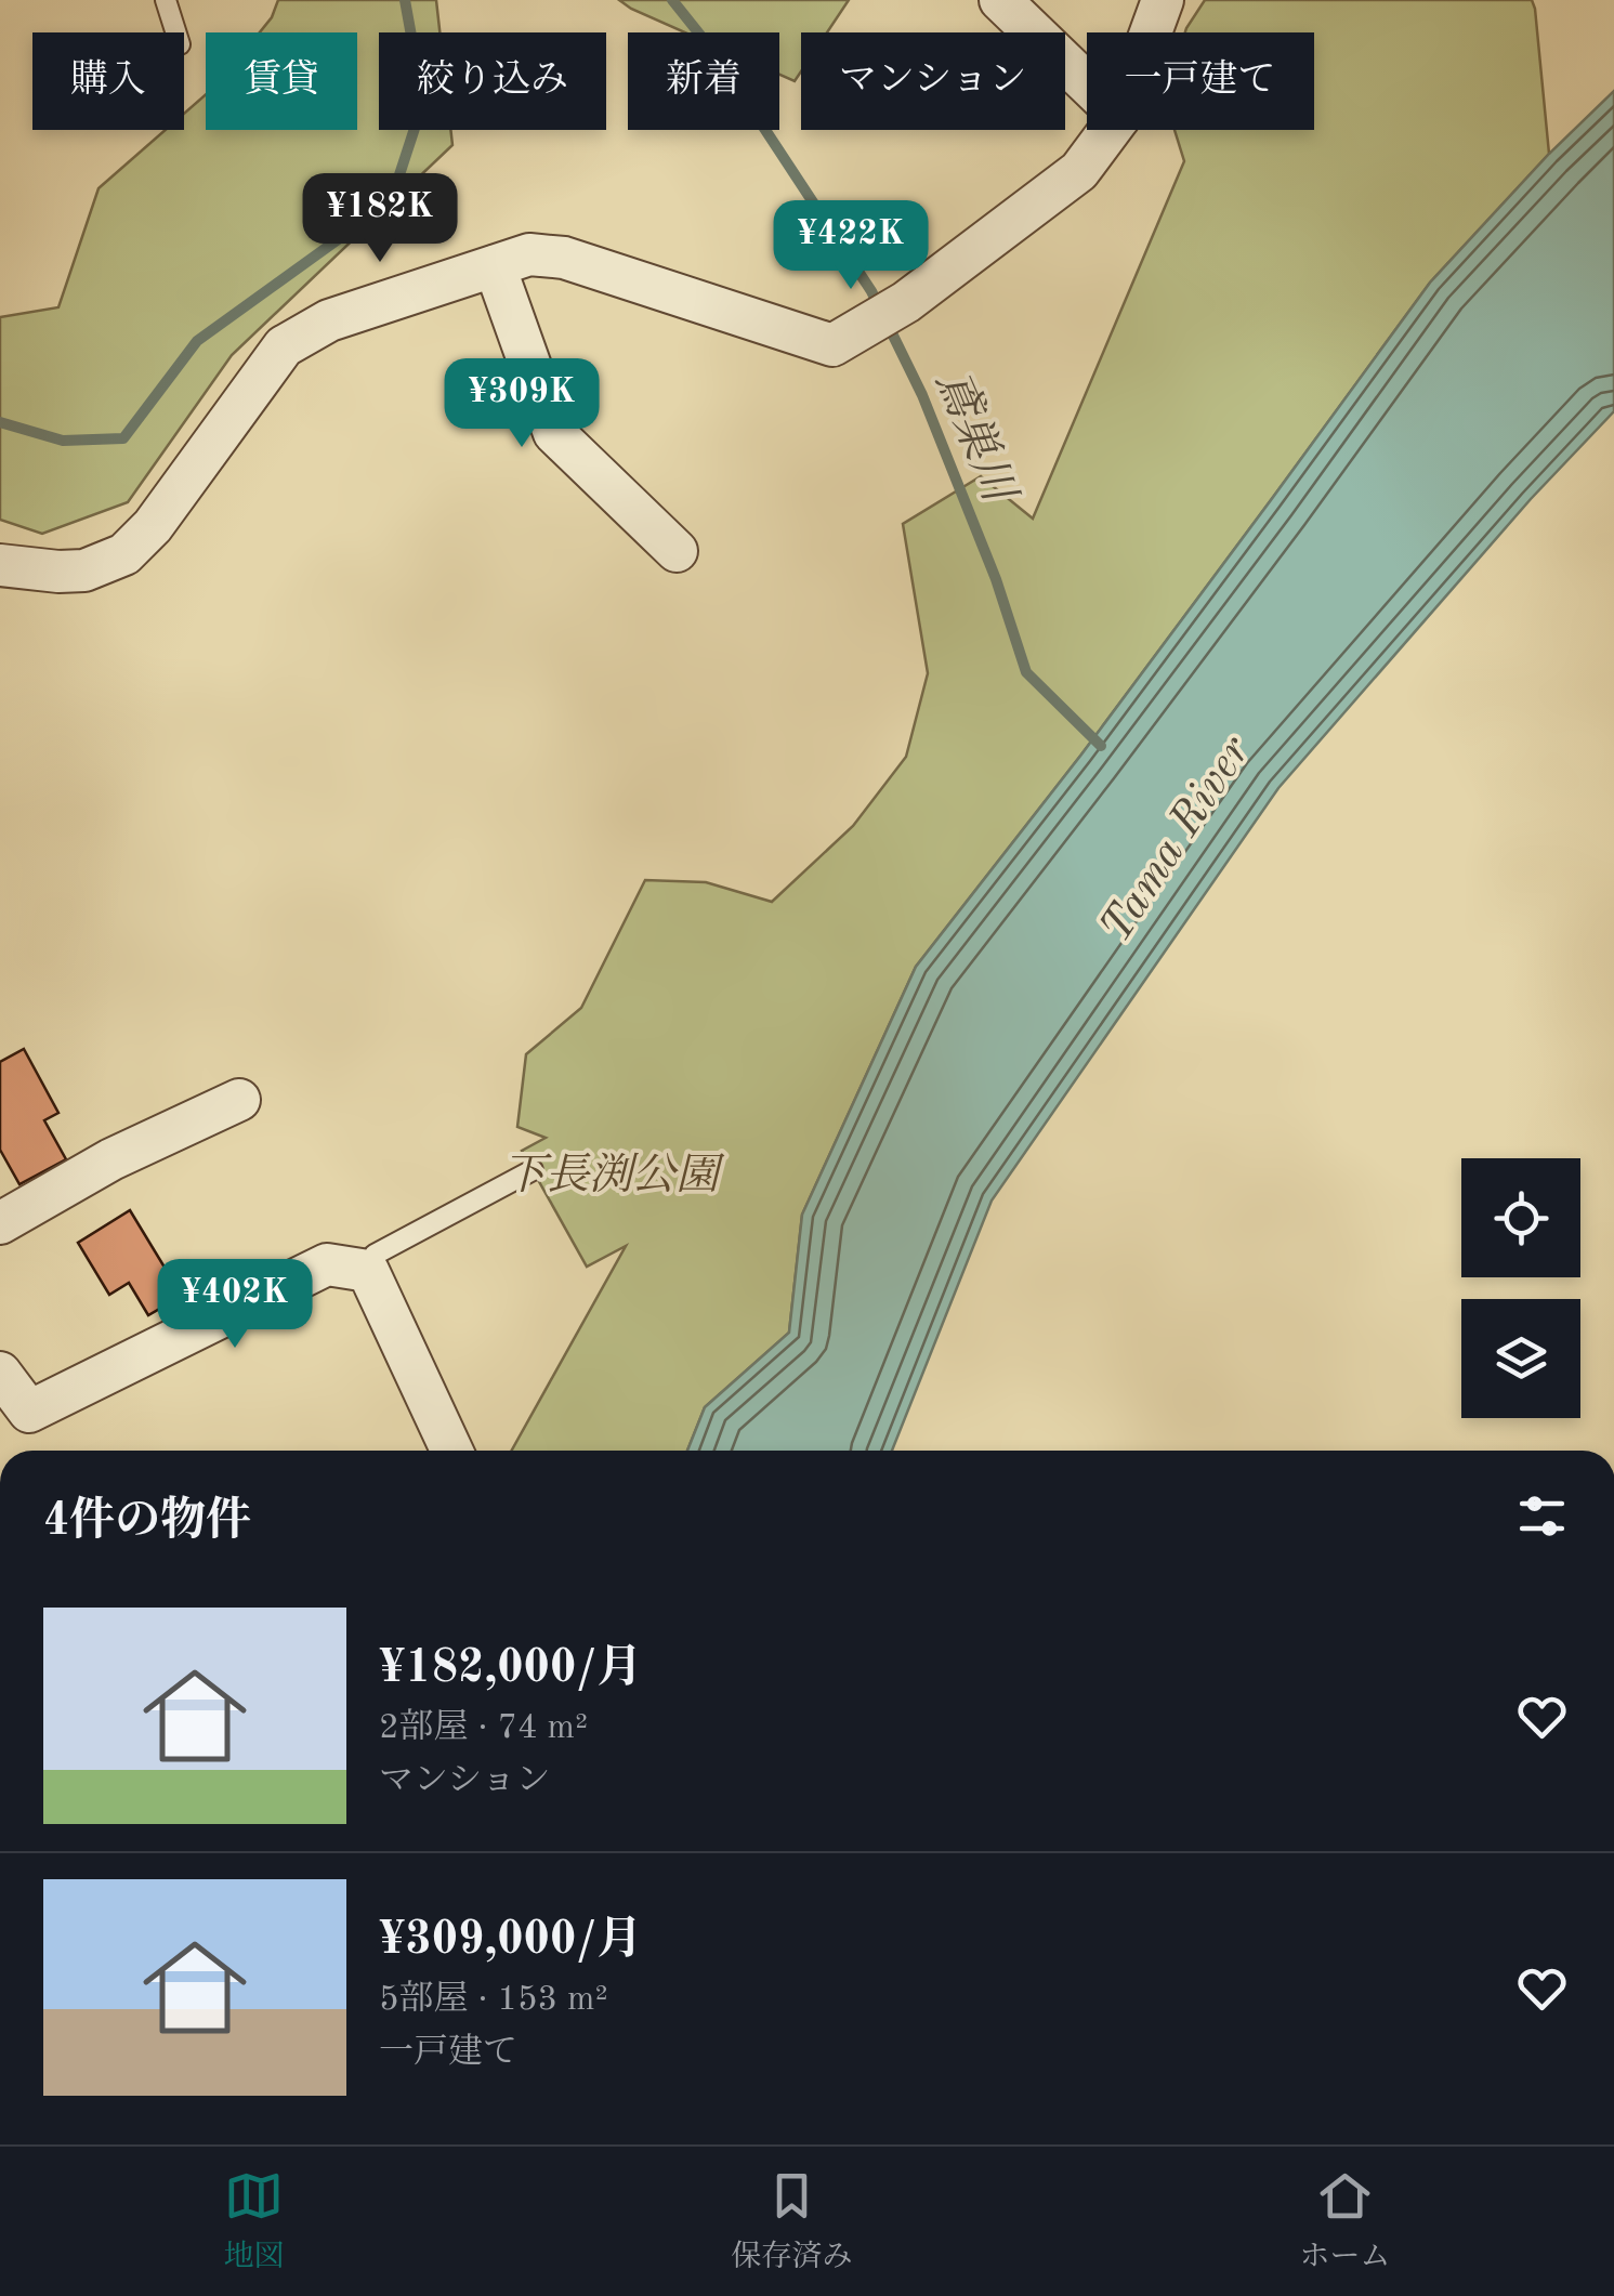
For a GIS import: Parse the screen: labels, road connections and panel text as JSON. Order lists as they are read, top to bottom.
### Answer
{
  "water": ["鳶巣川", "Tama River"],
  "parks": ["下長渕公園"],
  "page": {
    "chip": [
      "購入",
      "賃貸",
      "絞り込み",
      "新着",
      "マンション",
      "一戸建て"
    ],
    "price": [
      "¥182K",
      "¥422K",
      "¥309K",
      "¥402K"
    ],
    "heading": "4件の物件",
    "list": [
      {
        "name": "¥182,000/月",
        "note": "2部屋 · 74 m² · マンション"
      },
      {
        "name": "¥309,000/月",
        "note": "5部屋 · 153 m² · 一戸建て"
      }
    ],
    "tabs": ["地図", "保存済み", "ホーム"]
  }
}
